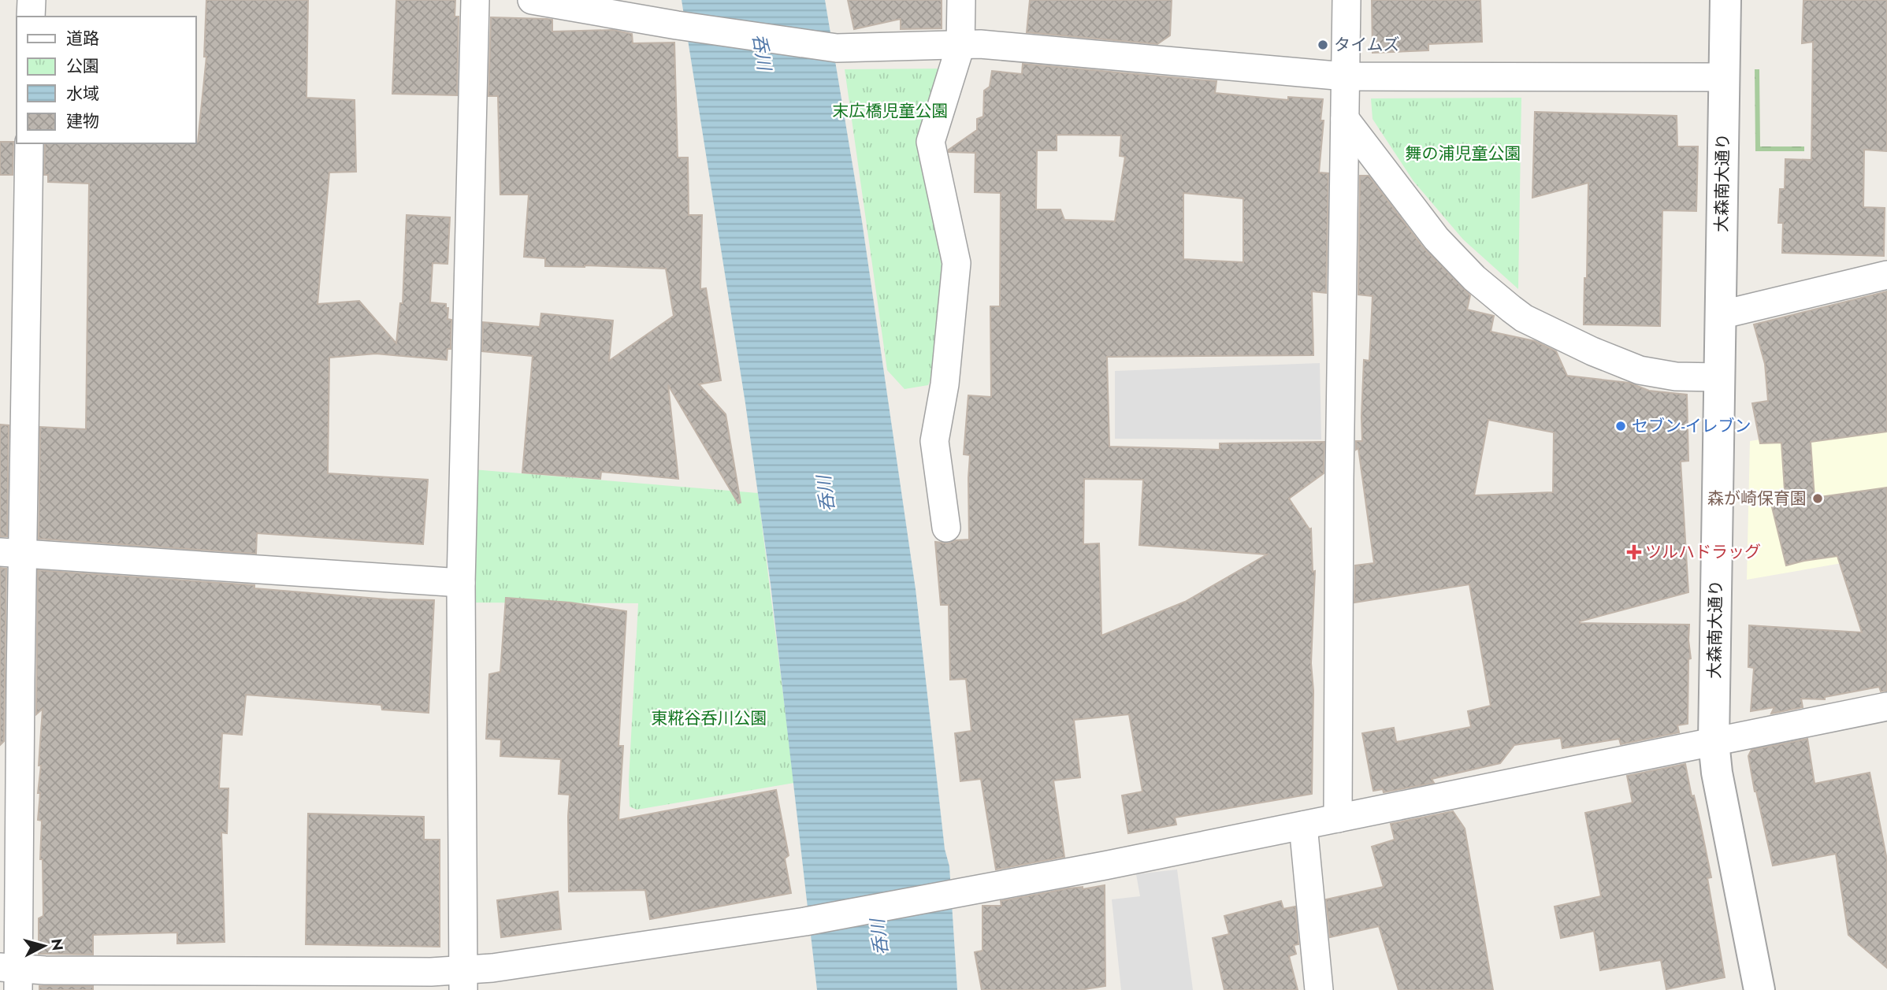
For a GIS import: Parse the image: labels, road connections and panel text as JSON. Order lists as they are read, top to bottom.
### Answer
{
  "streets": {
    "street": ["大森南大通り"]
  },
  "water": ["呑川"],
  "parks": ["末広橋児童公園", "舞の浦児童公園", "東糀谷呑川公園"],
  "places": {
    "other": ["タイムズ", "セブン-イレブン", "森が崎保育園"],
    "health": ["ツルハドラッグ"]
  },
  "legend": [
    "道路",
    "公園",
    "水域",
    "建物"
  ],
  "north": "right"
}
